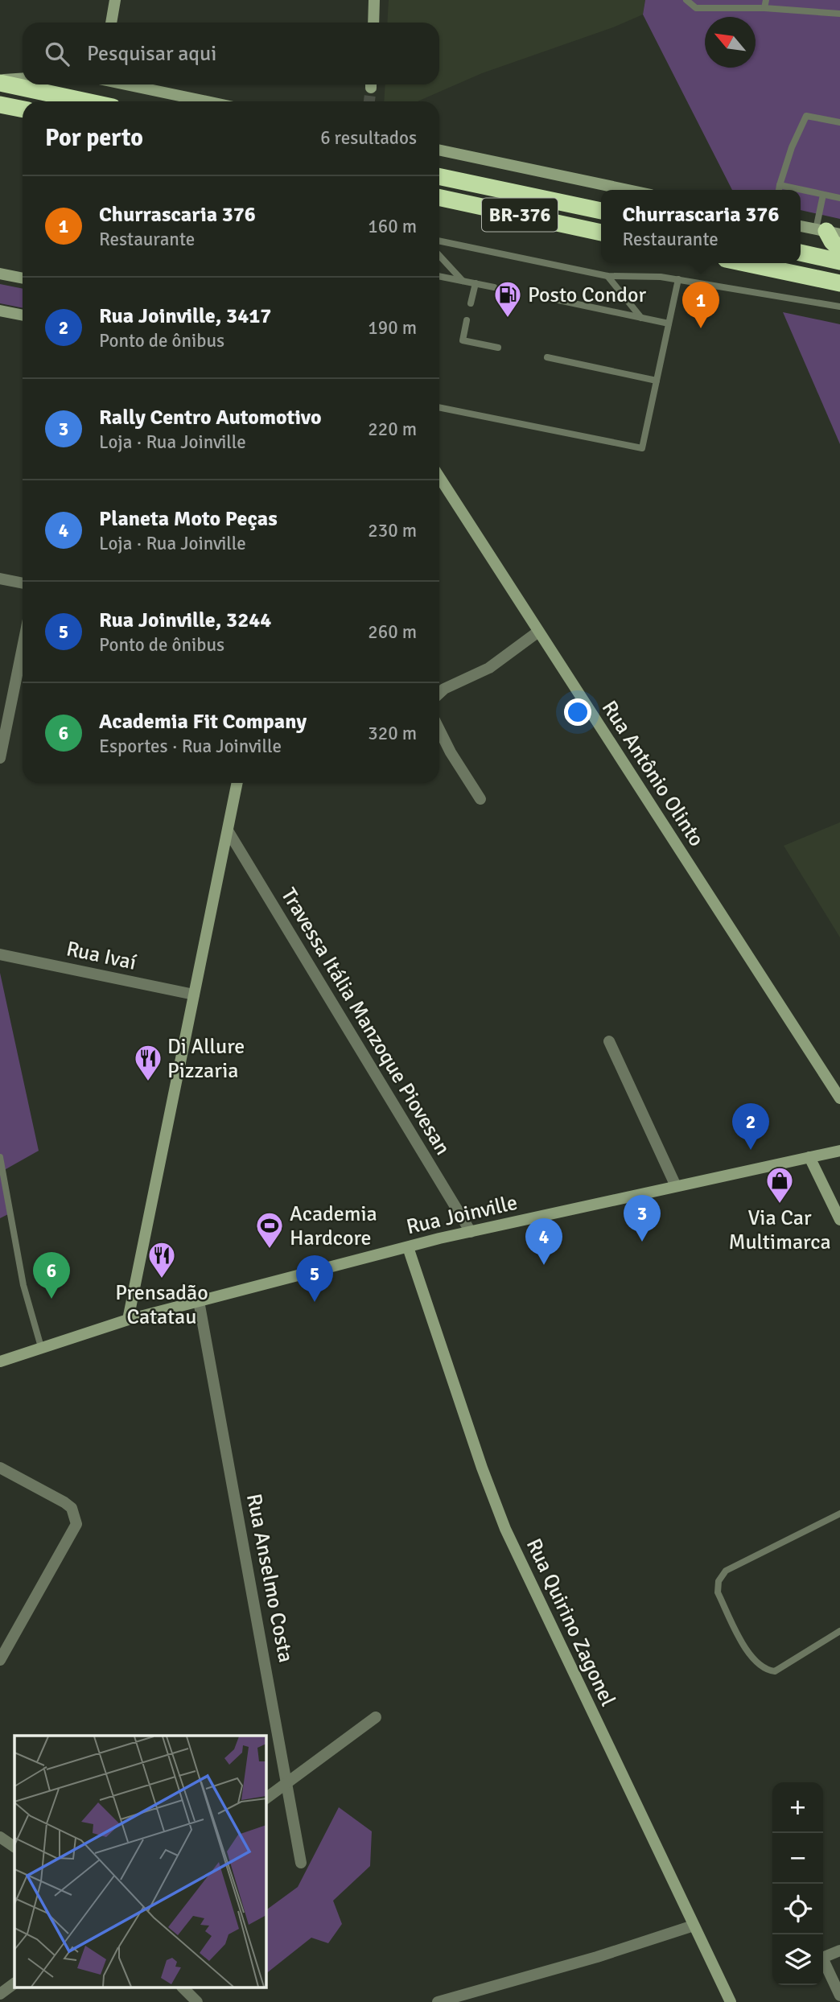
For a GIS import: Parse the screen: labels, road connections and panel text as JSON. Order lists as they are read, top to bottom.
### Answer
{
  "streets": {
    "highway": ["BR-376"],
    "main road": ["Rua Antônio Olinto", "Rua Joinville", "Rua Quirino Zagonel"],
    "street": ["Rua Ivaí", "Travessa Itália Manzoque Piovesan", "Rua Anselmo Costa"]
  },
  "crossings": [
    ["Travessa Itália Manzoque Piovesan", "Rua Joinville"],
    ["Rua Joinville", "Rua Anselmo Costa"],
    ["Rua Joinville", "Rua Quirino Zagonel"]
  ],
  "places": {
    "fuel station": ["Posto Condor"],
    "restaurant": ["Di Allure Pizzaria", "Prensadão Catatau"],
    "shop": ["Via Car Multimarca"],
    "sports": ["Academia Hardcore"]
  },
  "north": "top left",
  "page": {
    "search": "Pesquisar aqui",
    "heading": ["Por perto", "6 resultados"],
    "list": [
      {
        "mark": "1",
        "name": "Churrascaria 376",
        "note": "Restaurante",
        "value": "160 m"
      },
      {
        "mark": "2",
        "name": "Rua Joinville, 3417",
        "note": "Ponto de ônibus",
        "value": "190 m"
      },
      {
        "mark": "3",
        "name": "Rally Centro Automotivo",
        "note": "Loja · Rua Joinville",
        "value": "220 m"
      },
      {
        "mark": "4",
        "name": "Planeta Moto Peças",
        "note": "Loja · Rua Joinville",
        "value": "230 m"
      },
      {
        "mark": "5",
        "name": "Rua Joinville, 3244",
        "note": "Ponto de ônibus",
        "value": "260 m"
      },
      {
        "mark": "6",
        "name": "Academia Fit Company",
        "note": "Esportes · Rua Joinville",
        "value": "320 m"
      }
    ],
    "popup": ["Churrascaria 376", "Restaurante"],
    "pins": [
      "1",
      "2",
      "3",
      "4",
      "6",
      "5"
    ],
    "map_buttons": ["+", "−"]
  }
}
